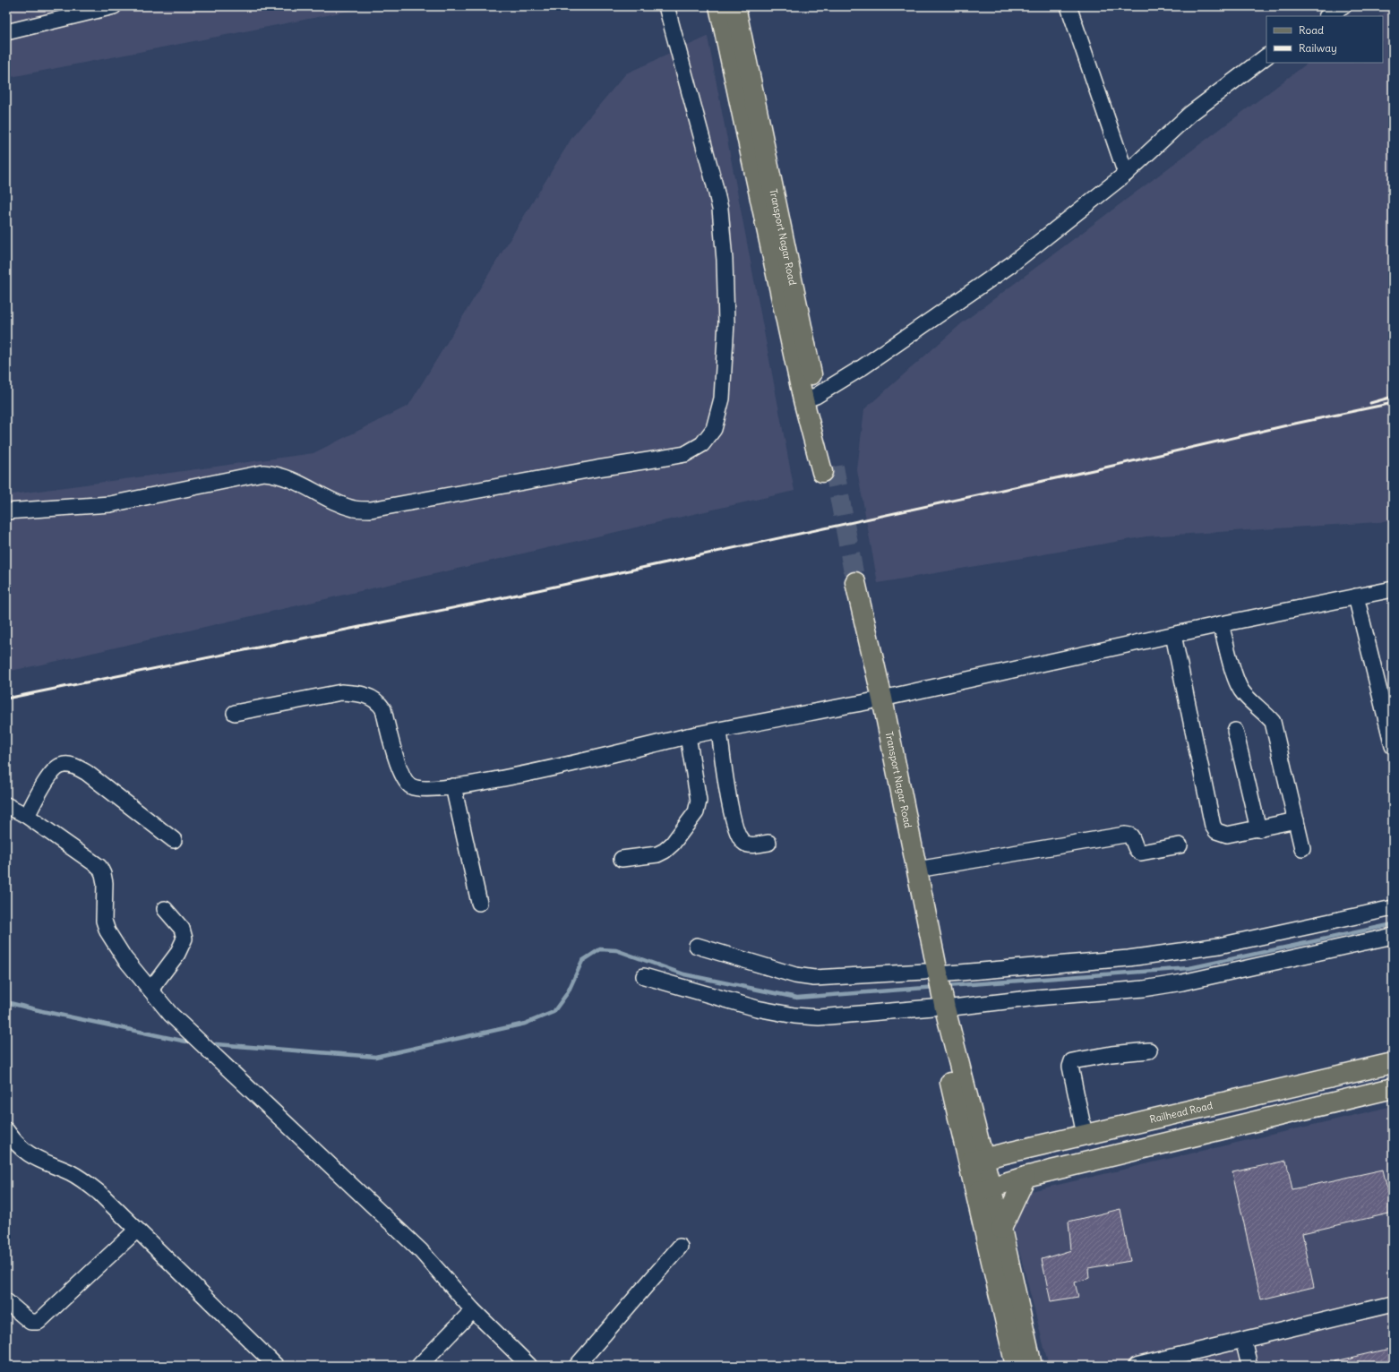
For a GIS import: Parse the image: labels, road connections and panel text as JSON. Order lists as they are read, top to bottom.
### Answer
{
  "streets": {
    "main road": ["Transport Nagar Road", "Railhead Road"]
  },
  "legend": ["Road", "Railway"]
}
